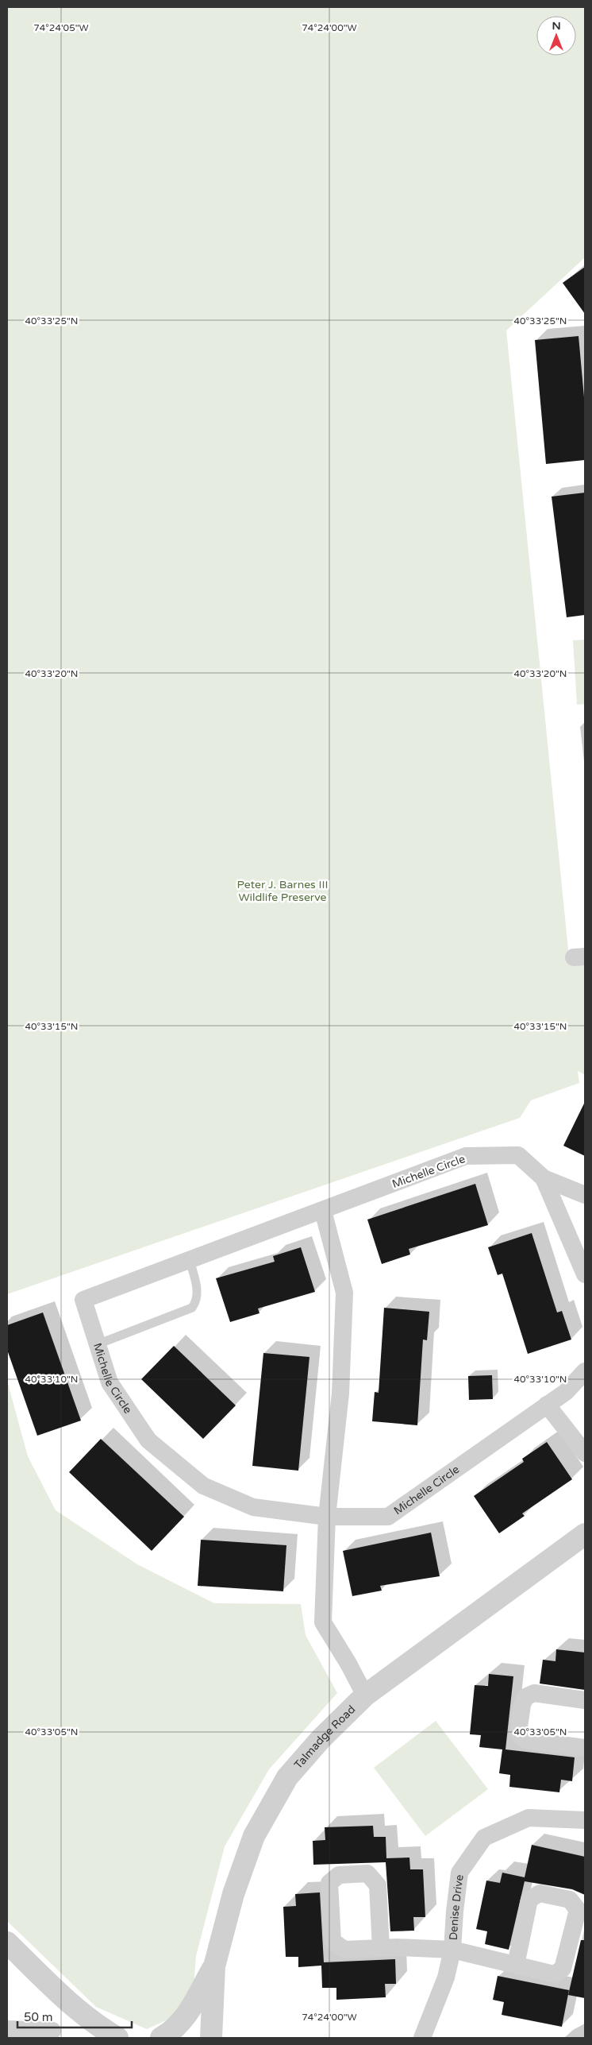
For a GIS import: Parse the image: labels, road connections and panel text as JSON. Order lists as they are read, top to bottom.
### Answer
{
  "streets": {
    "street": ["Michelle Circle", "Talmadge Road", "Denise Drive"]
  },
  "parks": ["Peter J. Barnes III Wildlife Preserve"],
  "scale_bar": "50 m",
  "north": "top",
  "coordinates": [
    "74°24'05\"W",
    "74°24'00\"W",
    "40°33'25\"N",
    "40°33'20\"N",
    "40°33'15\"N",
    "40°33'10\"N",
    "40°33'05\"N"
  ]
}
